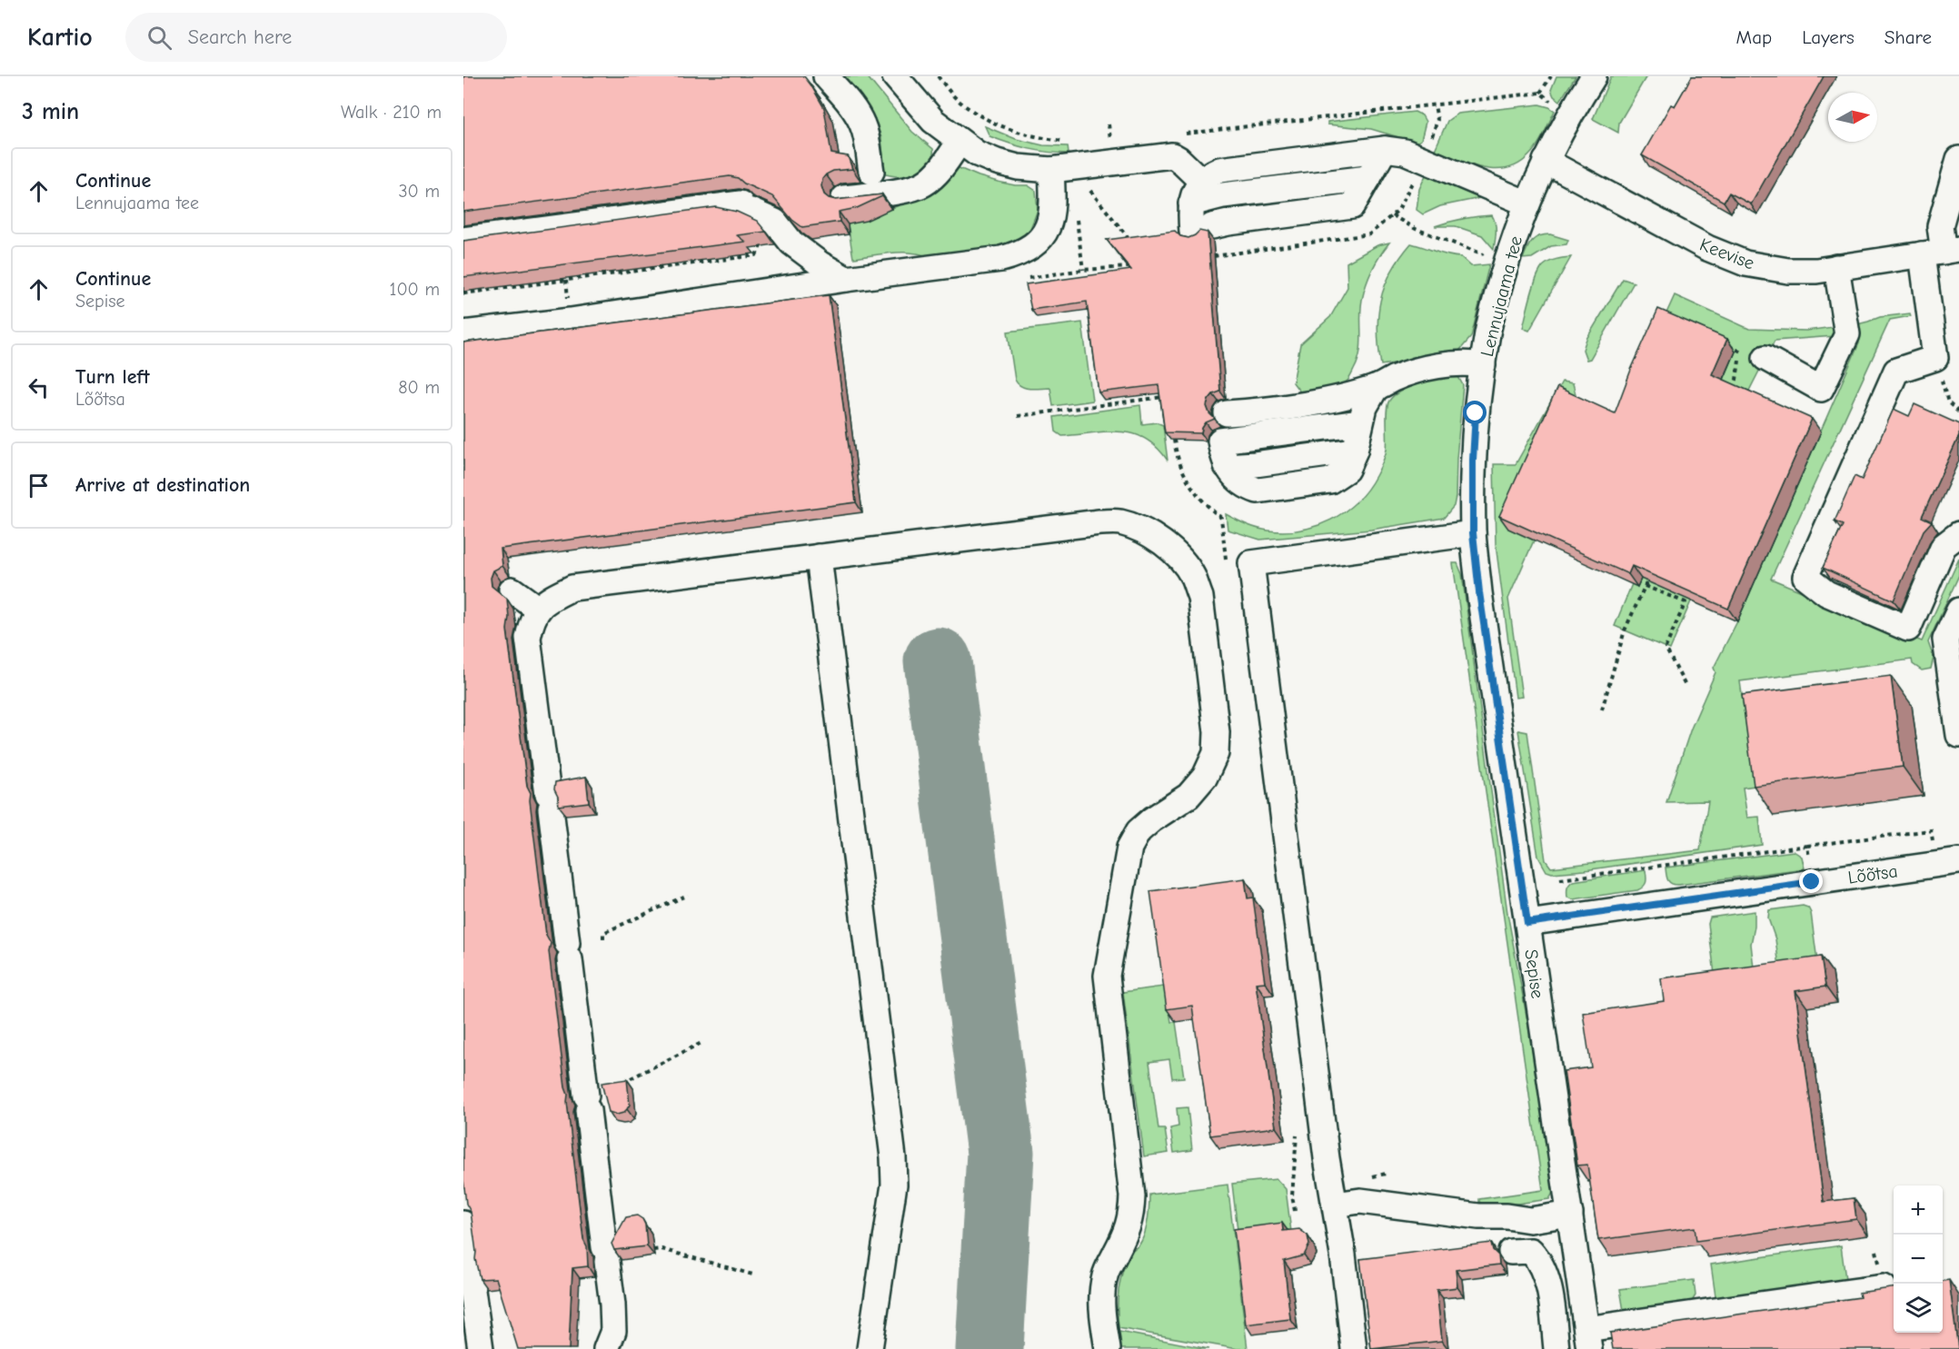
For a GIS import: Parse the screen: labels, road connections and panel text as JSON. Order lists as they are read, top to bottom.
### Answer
{
  "streets": {
    "street": [
      "Keevise",
      "Lennujaama tee",
      "Lõõtsa",
      "Sepise"
    ]
  },
  "crossings": [
    ["Keevise", "Lennujaama tee"],
    ["Lennujaama tee", "Sepise"],
    ["Lõõtsa", "Sepise"]
  ],
  "north": "right",
  "page": {
    "header": "Kartio",
    "search": "Search here",
    "nav": ["Map", "Layers", "Share"],
    "heading": ["3 min", "Walk · 210 m"],
    "list": [
      ["Continue", "Lennujaama tee", "30 m"],
      ["Continue", "Sepise", "100 m"],
      ["Turn left", "Lõõtsa", "80 m"],
      "Arrive at destination"
    ],
    "map_buttons": ["+", "−"]
  }
}
